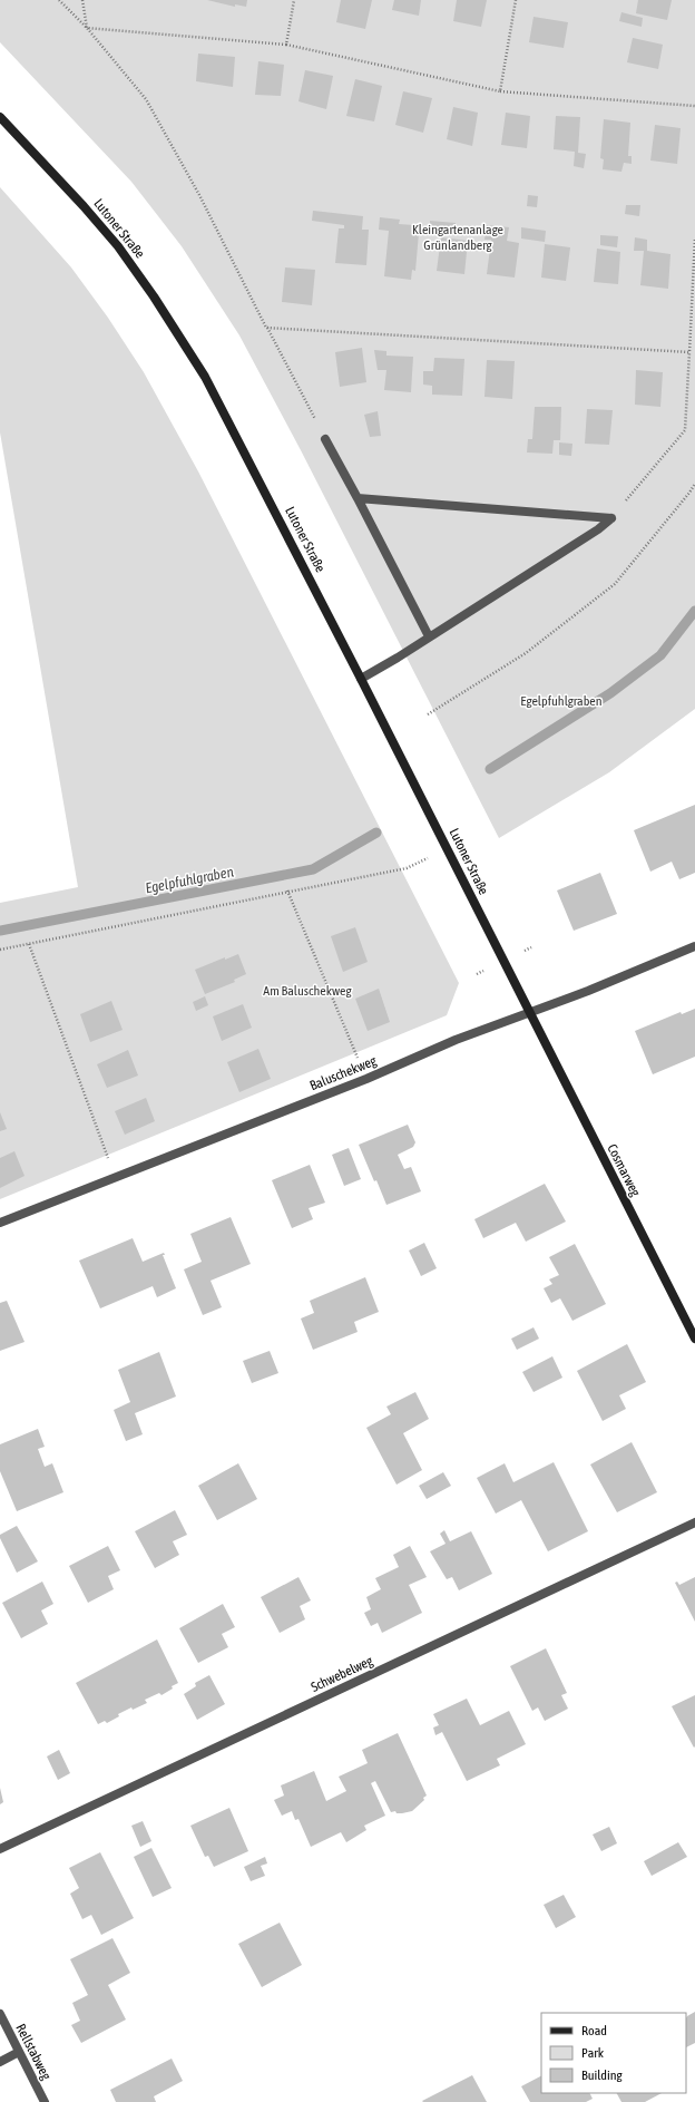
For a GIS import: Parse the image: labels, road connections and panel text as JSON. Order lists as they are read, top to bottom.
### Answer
{
  "streets": {
    "street": [
      "Lutoner Straße",
      "Baluschekweg",
      "Cosmarweg",
      "Schwebelweg",
      "Rellstabweg"
    ]
  },
  "crossings": [
    ["Lutoner Straße", "Baluschekweg"],
    ["Lutoner Straße", "Cosmarweg"],
    ["Baluschekweg", "Cosmarweg"]
  ],
  "water": ["Egelpfuhlgraben"],
  "parks": ["Kleingartenanlage Grünlandberg", "Egelpfuhlgraben", "Am Baluschekweg"],
  "legend": ["Road", "Park", "Building"]
}
